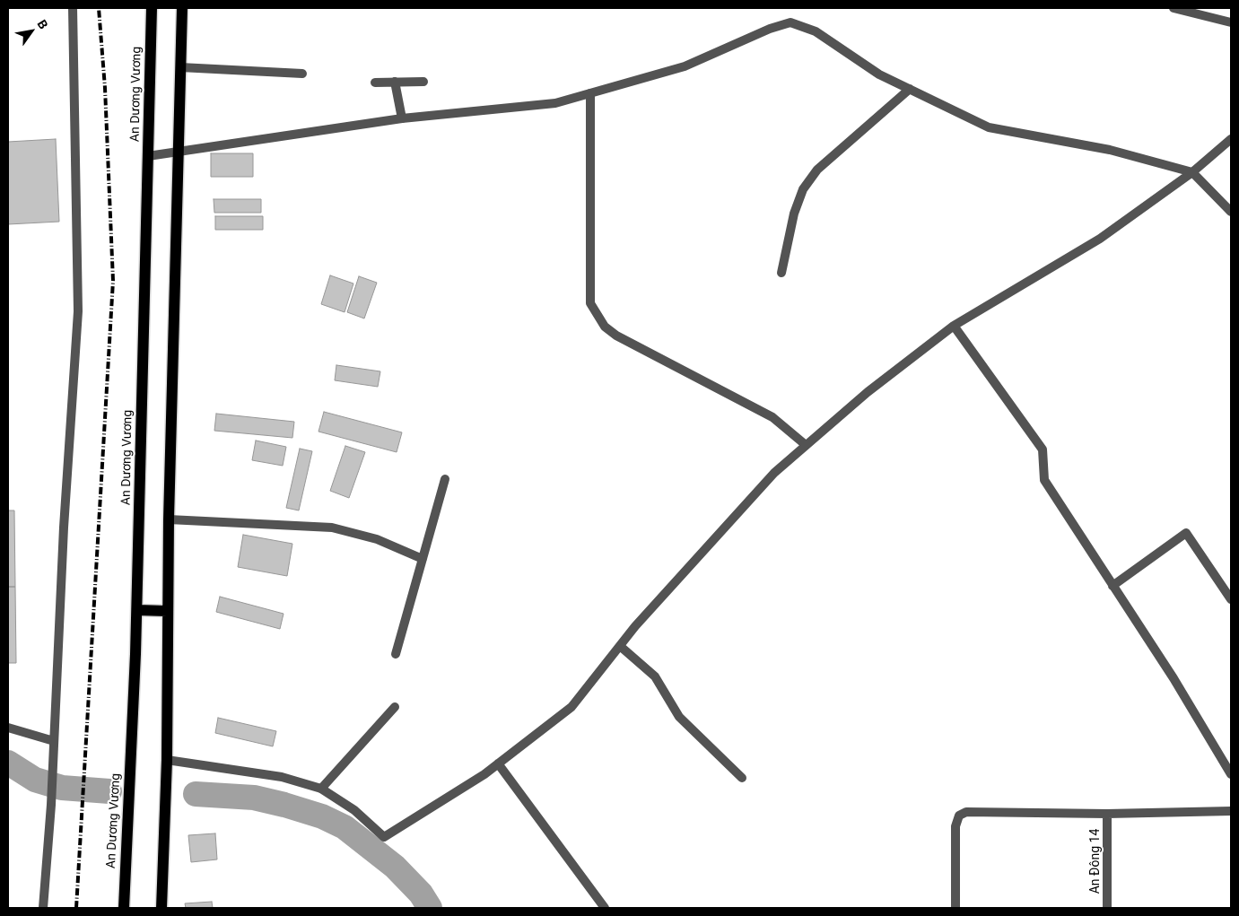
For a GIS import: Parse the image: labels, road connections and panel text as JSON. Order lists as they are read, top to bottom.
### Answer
{
  "streets": {
    "main road": ["An Dương Vương"],
    "street": ["An Đông 14"]
  },
  "north": "top right"
}
